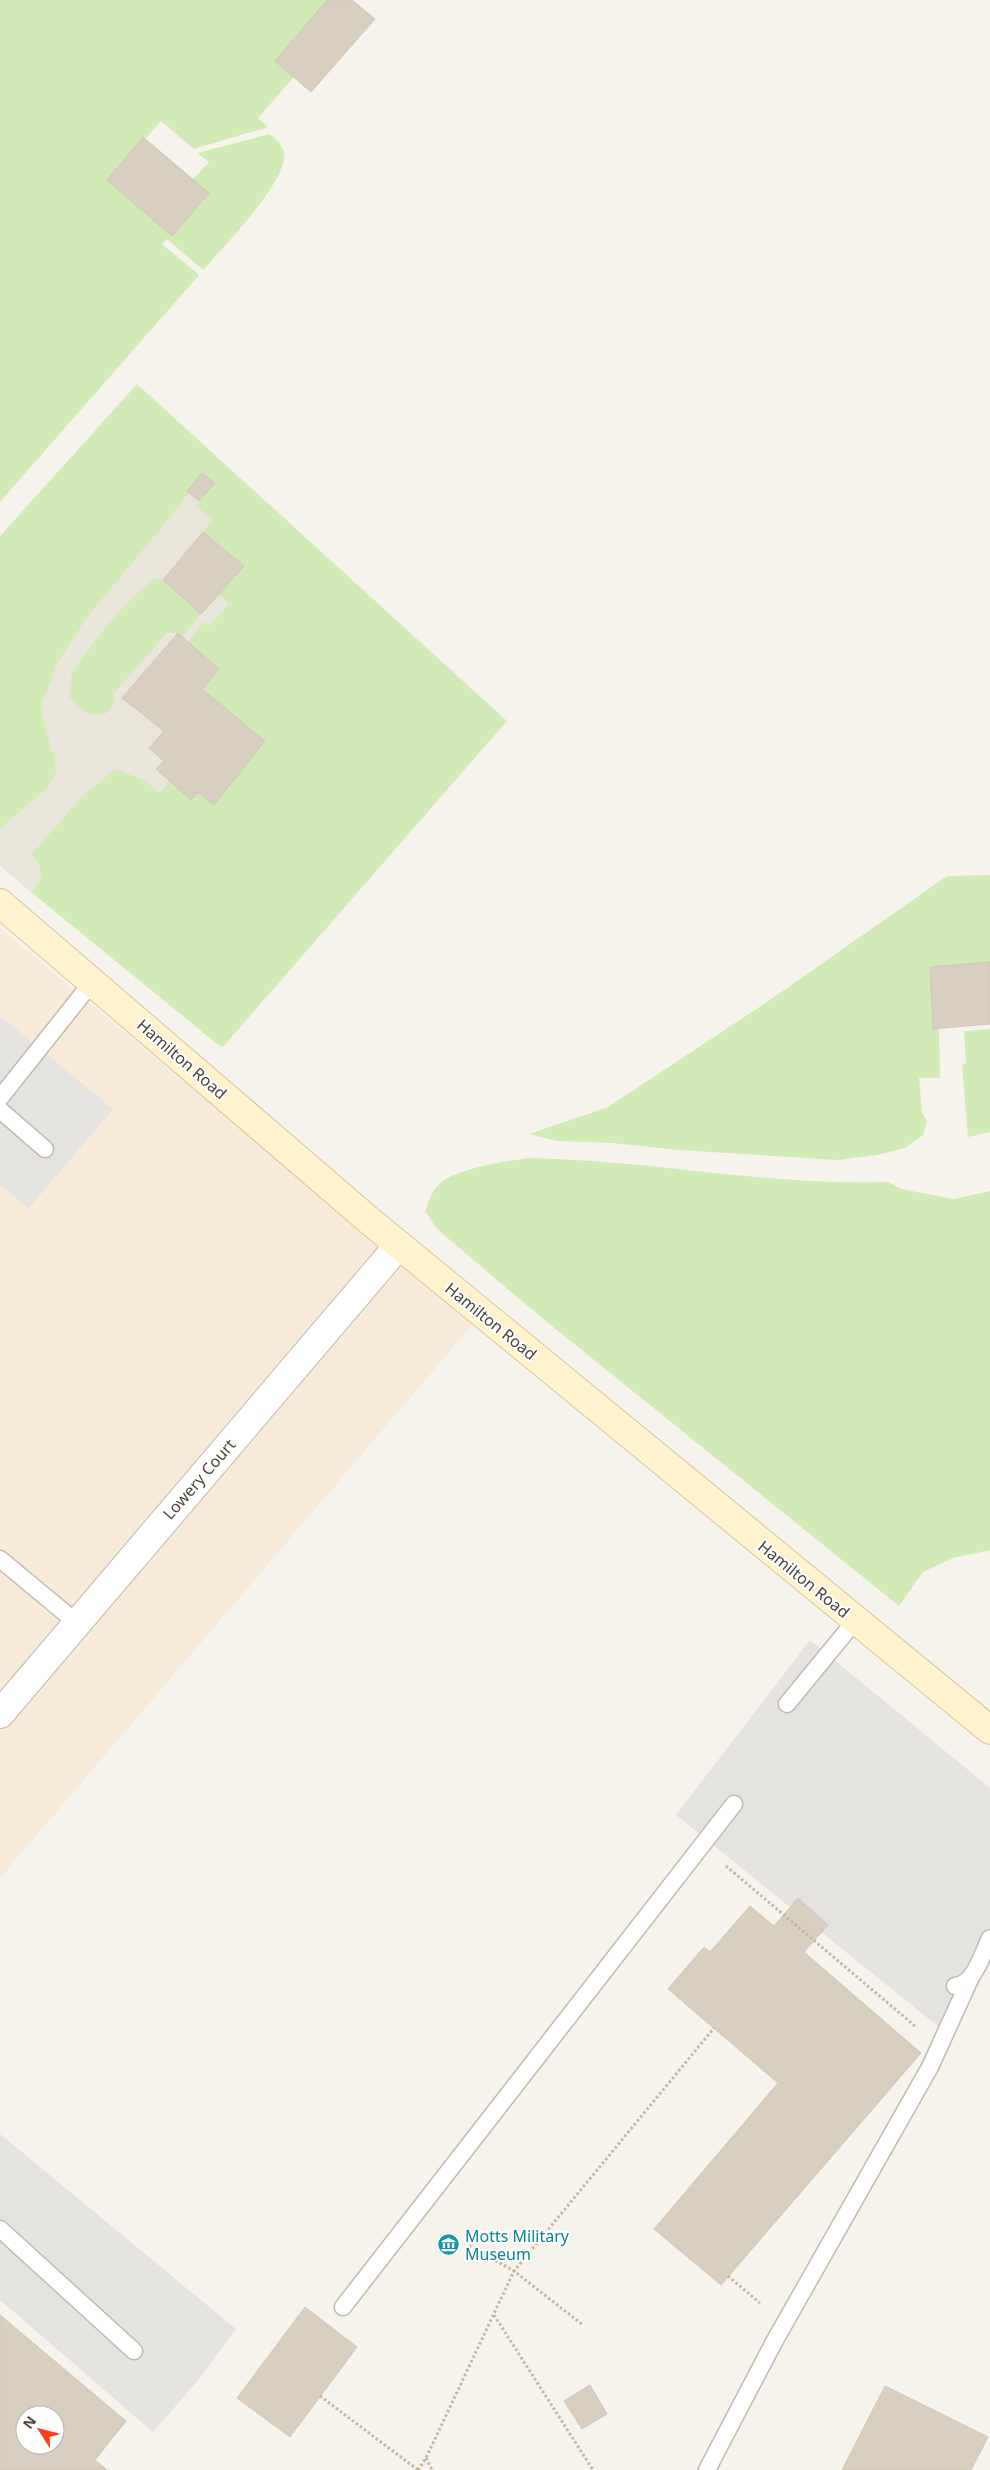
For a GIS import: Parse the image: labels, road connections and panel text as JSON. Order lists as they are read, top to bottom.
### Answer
{
  "streets": {
    "main road": ["Hamilton Road"],
    "street": ["Lowery Court"]
  },
  "crossings": [
    ["Hamilton Road", "Lowery Court"]
  ],
  "places": {
    "museum": ["Motts Military Museum"]
  },
  "north": "top left"
}
